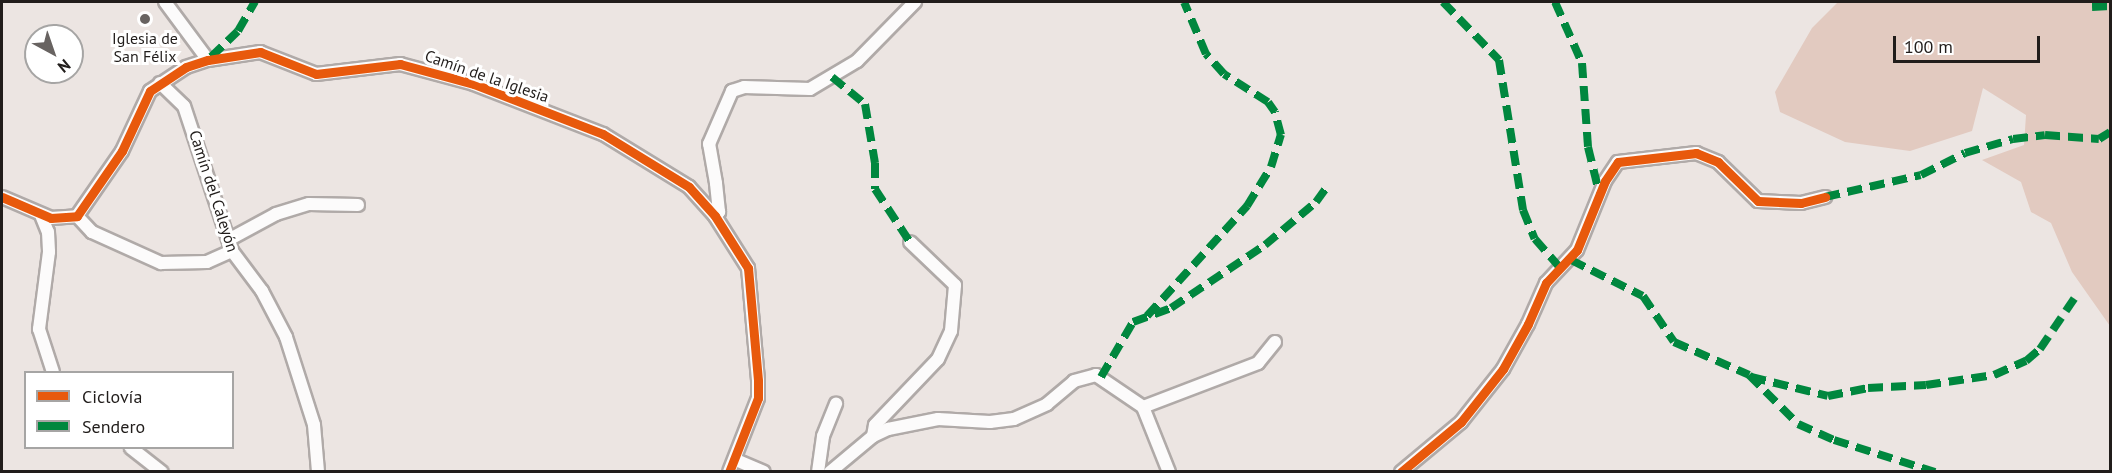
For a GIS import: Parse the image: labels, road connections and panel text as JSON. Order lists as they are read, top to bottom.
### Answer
{
  "streets": {
    "street": ["Camín de la Iglesia", "Camín del Caleyón"]
  },
  "crossings": [
    ["Camín de la Iglesia", "Camín del Caleyón"]
  ],
  "places": ["Iglesia de San Félix"],
  "legend": ["Ciclovía", "Sendero"],
  "scale_bar": "100 m",
  "north": "bottom right"
}
